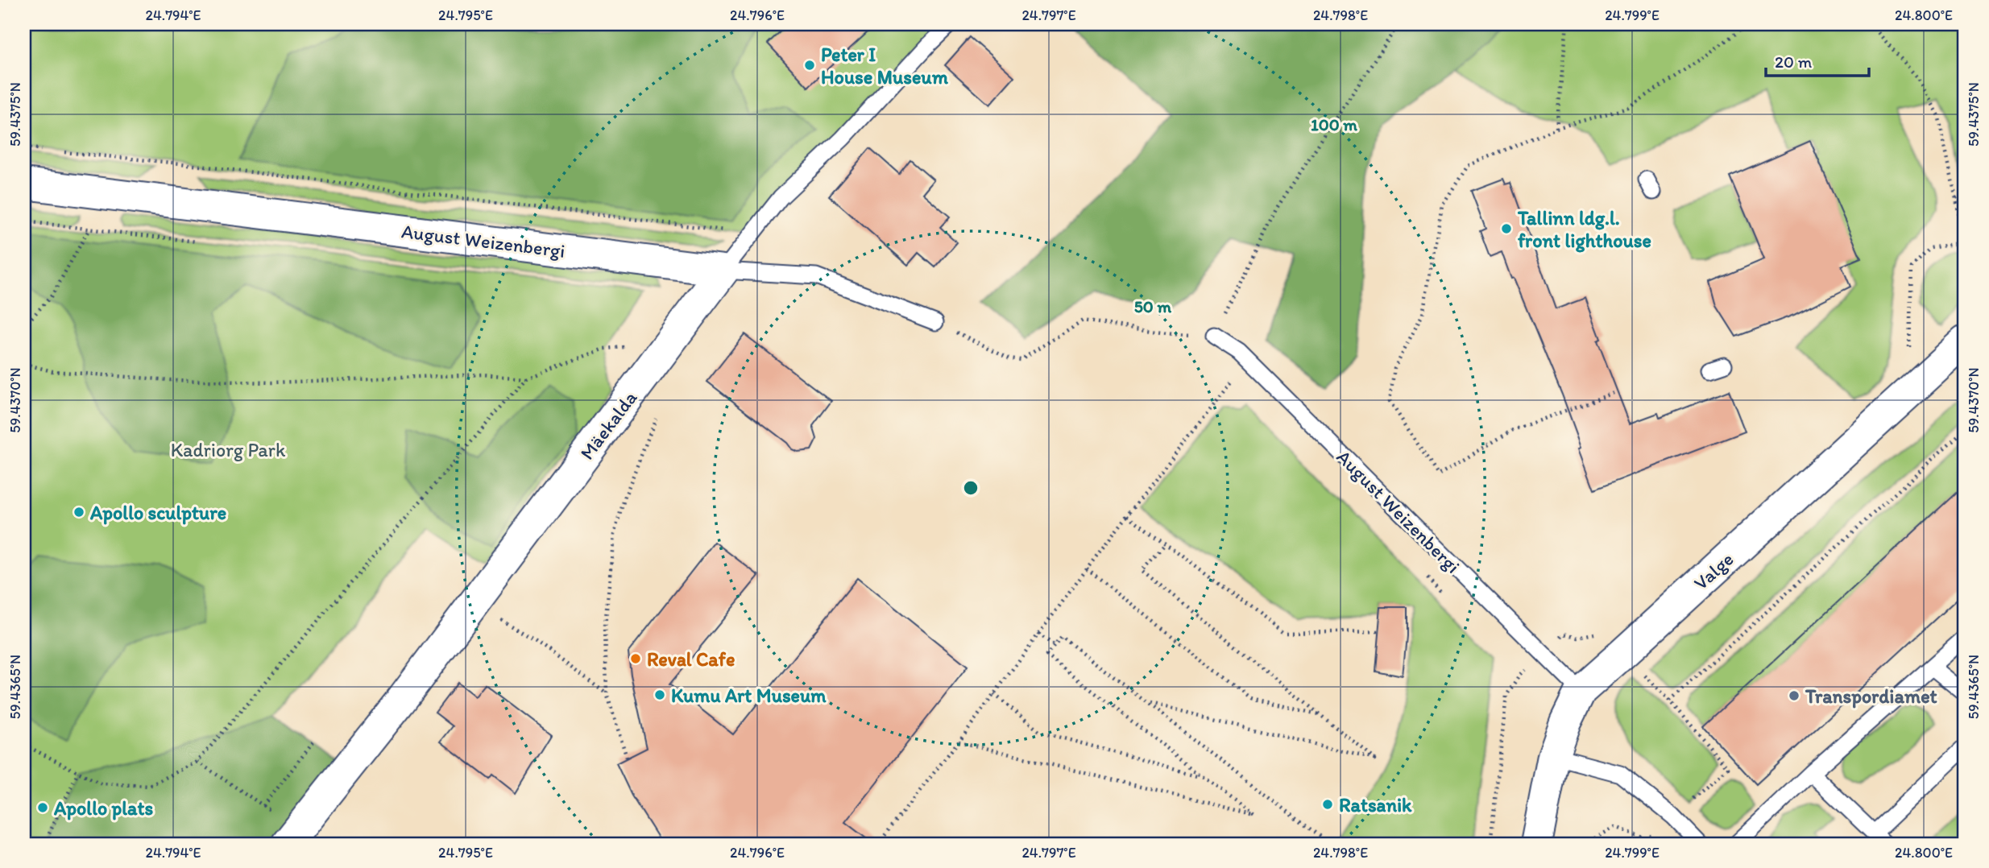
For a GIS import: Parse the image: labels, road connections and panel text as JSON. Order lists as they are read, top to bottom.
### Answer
{
  "streets": {
    "street": ["August Weizenbergi", "Mäekalda", "Valge"]
  },
  "crossings": [
    ["August Weizenbergi", "Mäekalda"],
    ["August Weizenbergi", "Valge"]
  ],
  "parks": ["Kadriorg Park"],
  "places": [
    "Peter I House Museum",
    "Tallinn ldg.l. front lighthouse",
    "Apollo sculpture",
    "Reval Cafe",
    "Kumu Art Museum",
    "Transpordiamet",
    "Ratsanik",
    "Apollo plats"
  ],
  "scale_bar": "20 m",
  "coordinates": [
    "24.794°E",
    "24.795°E",
    "24.796°E",
    "24.797°E",
    "24.798°E",
    "24.799°E",
    "24.800°E",
    "59.4375°N",
    "59.4370°N",
    "59.4365°N"
  ],
  "rings": ["100 m", "50 m"]
}
